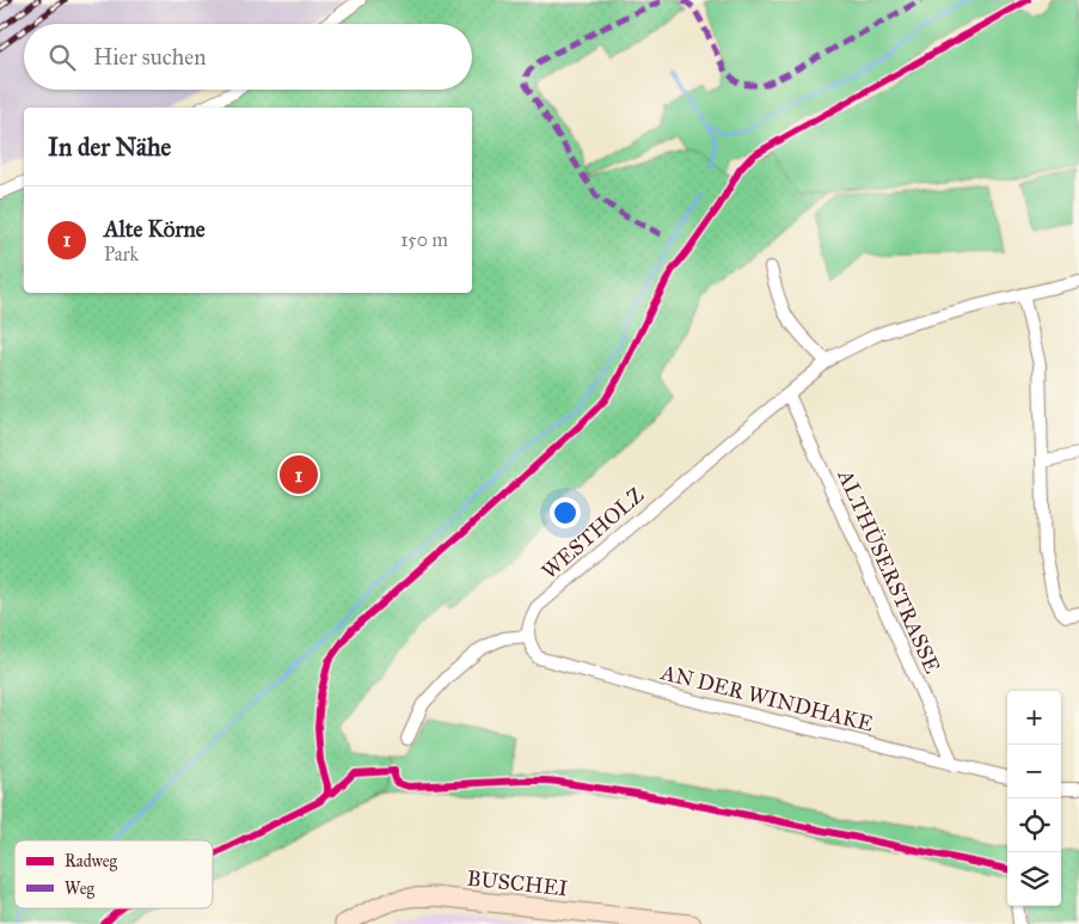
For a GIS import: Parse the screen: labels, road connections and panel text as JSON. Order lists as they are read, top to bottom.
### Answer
{
  "streets": {
    "street": [
      "WESTHOLZ",
      "ALTHÜSERSTRASSE",
      "AN DER WINDHAKE",
      "BUSCHEI"
    ]
  },
  "crossings": [
    ["WESTHOLZ", "ALTHÜSERSTRASSE"],
    ["WESTHOLZ", "AN DER WINDHAKE"],
    ["ALTHÜSERSTRASSE", "AN DER WINDHAKE"]
  ],
  "legend": ["Radweg", "Weg"],
  "page": {
    "search": "Hier suchen",
    "heading": "In der Nähe",
    "list": [
      {
        "mark": "1",
        "name": "Alte Körne",
        "note": "Park",
        "value": "150 m"
      }
    ],
    "pins": "1",
    "map_buttons": ["+", "−"]
  }
}
